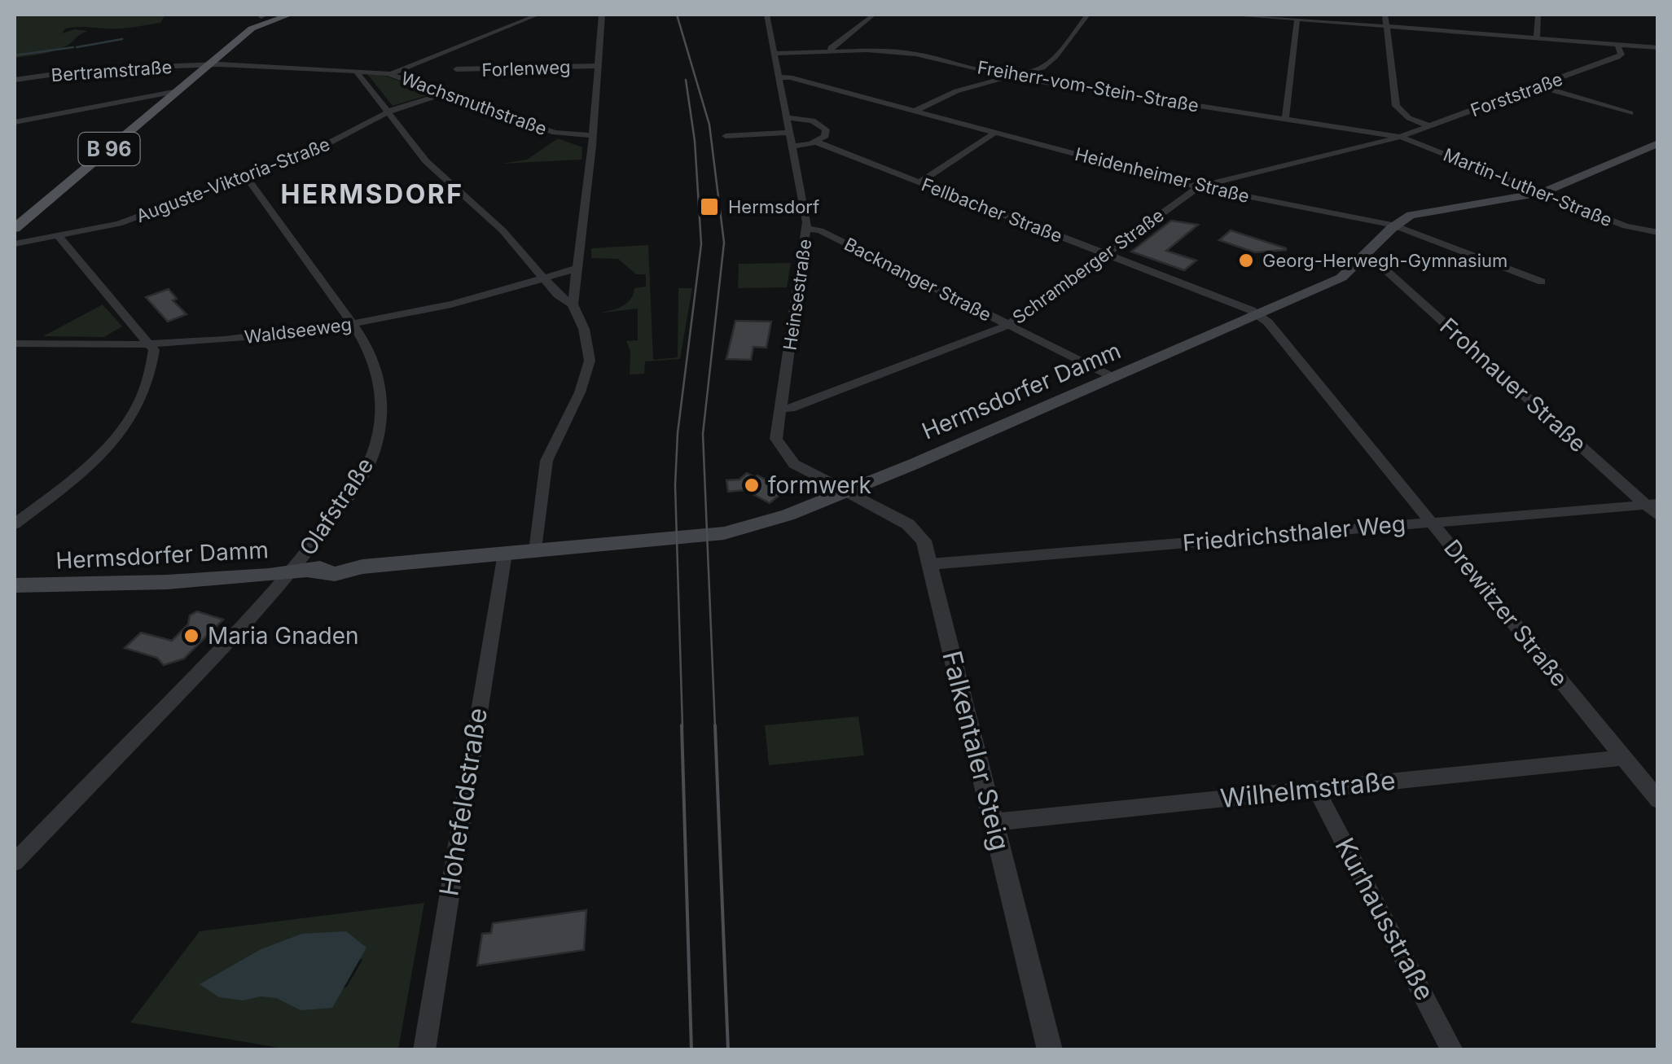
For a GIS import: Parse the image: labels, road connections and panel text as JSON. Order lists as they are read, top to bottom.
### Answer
{
  "streets": {
    "main road": ["B 96", "Hermsdorfer Damm"],
    "street": [
      "Forlenweg",
      "Bertramstraße",
      "Freiherr-vom-Stein-Straße",
      "Forststraße",
      "Wachsmuthstraße",
      "Heidenheimer Straße",
      "Auguste-Viktoria-Straße",
      "Martin-Luther-Straße",
      "Fellbacher Straße",
      "Schramberger Straße",
      "Backnanger Straße",
      "Heinsestraße",
      "Waldseeweg",
      "Frohnauer Straße",
      "Olafstraße",
      "Friedrichsthaler Weg",
      "Drewitzer Straße",
      "Falkentaler Steig",
      "Wilhelmstraße",
      "Hohefeldstraße",
      "Kurhausstraße"
    ]
  },
  "crossings": [
    ["Bertramstraße", "Wachsmuthstraße"],
    ["Bertramstraße", "B 96"],
    ["Freiherr-vom-Stein-Straße", "Forststraße"],
    ["Freiherr-vom-Stein-Straße", "Martin-Luther-Straße"],
    ["Freiherr-vom-Stein-Straße", "Schramberger Straße"],
    ["Freiherr-vom-Stein-Straße", "Heinsestraße"],
    ["Forststraße", "Martin-Luther-Straße"],
    ["Forststraße", "Schramberger Straße"],
    ["Wachsmuthstraße", "B 96"],
    ["Wachsmuthstraße", "Auguste-Viktoria-Straße"],
    ["Heidenheimer Straße", "Schramberger Straße"],
    ["Heidenheimer Straße", "Heinsestraße"],
    ["Heidenheimer Straße", "Hermsdorfer Damm"],
    ["Auguste-Viktoria-Straße", "Olafstraße"],
    ["Martin-Luther-Straße", "Schramberger Straße"],
    ["Fellbacher Straße", "Schramberger Straße"],
    ["Fellbacher Straße", "Hermsdorfer Damm"],
    ["Fellbacher Straße", "Drewitzer Straße"],
    ["Schramberger Straße", "Backnanger Straße"],
    ["Schramberger Straße", "Heinsestraße"],
    ["Backnanger Straße", "Heinsestraße"],
    ["Backnanger Straße", "Hermsdorfer Damm"],
    ["Heinsestraße", "Hermsdorfer Damm"],
    ["Heinsestraße", "Falkentaler Steig"],
    ["Waldseeweg", "Olafstraße"],
    ["Frohnauer Straße", "Hermsdorfer Damm"],
    ["Frohnauer Straße", "Friedrichsthaler Weg"],
    ["Hermsdorfer Damm", "Olafstraße"],
    ["Hermsdorfer Damm", "Drewitzer Straße"],
    ["Hermsdorfer Damm", "Falkentaler Steig"],
    ["Hermsdorfer Damm", "Hohefeldstraße"],
    ["Friedrichsthaler Weg", "Drewitzer Straße"],
    ["Friedrichsthaler Weg", "Falkentaler Steig"],
    ["Drewitzer Straße", "Wilhelmstraße"],
    ["Falkentaler Steig", "Wilhelmstraße"],
    ["Wilhelmstraße", "Kurhausstraße"]
  ],
  "districts": ["HERMSDORF"],
  "places": {
    "transit": ["Hermsdorf"],
    "other": ["Georg-Herwegh-Gymnasium", "formwerk", "Maria Gnaden"]
  }
}
